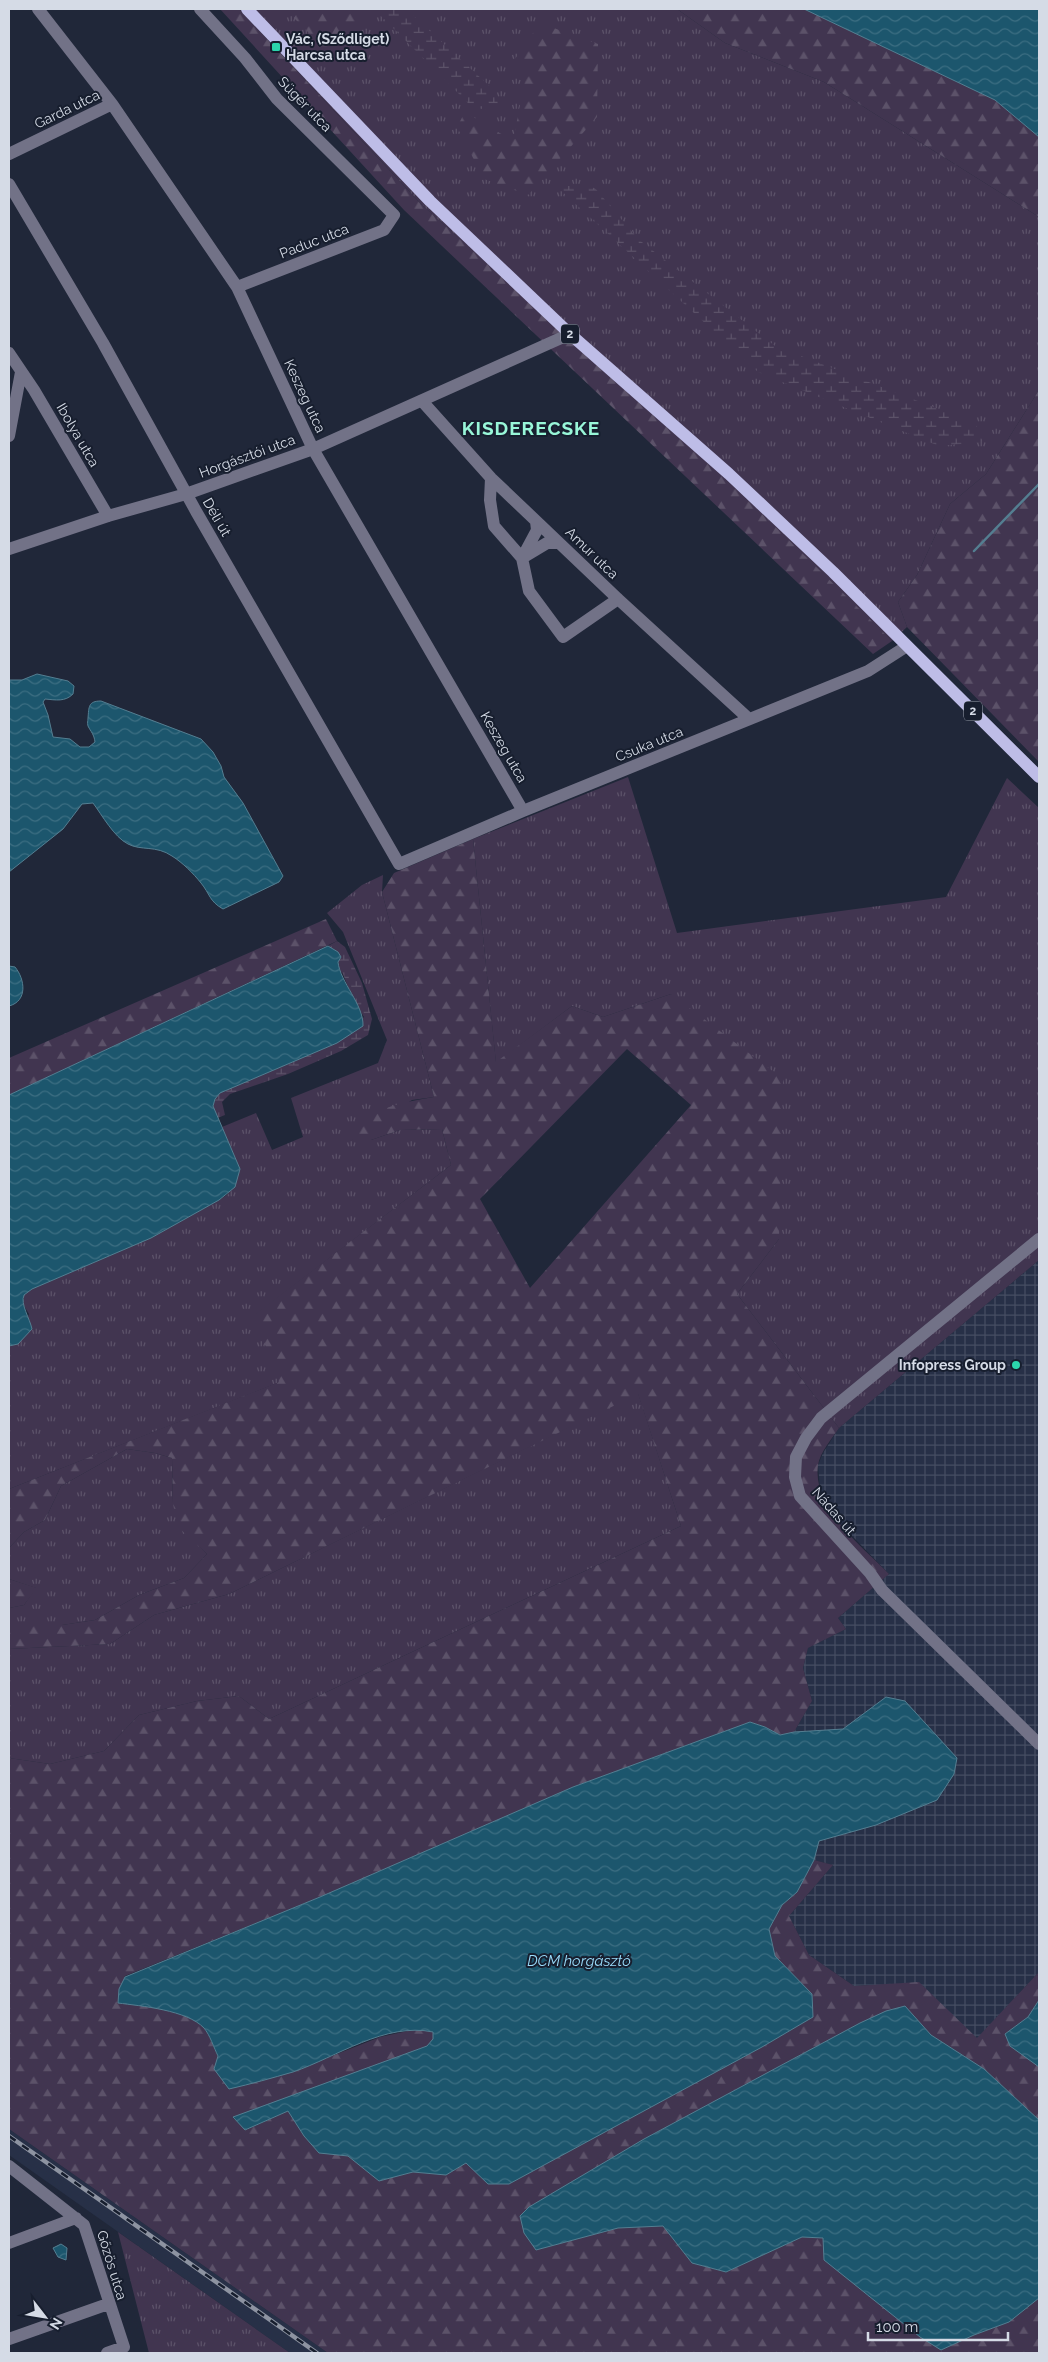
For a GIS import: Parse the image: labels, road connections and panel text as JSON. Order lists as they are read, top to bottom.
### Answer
{
  "streets": {
    "main road": ["2"],
    "street": [
      "Sügér utca",
      "Garda utca",
      "Paduc utca",
      "Keszeg utca",
      "Ibolya utca",
      "Horgásztói utca",
      "Déli út",
      "Amur utca",
      "Csuka utca",
      "Nádas út",
      "Gőzös utca"
    ]
  },
  "crossings": [
    ["Sügér utca", "Paduc utca"],
    ["Garda utca", "Keszeg utca"],
    ["Paduc utca", "Keszeg utca"],
    ["2", "Horgásztói utca"],
    ["2", "Csuka utca"],
    ["Keszeg utca", "Horgásztói utca"],
    ["Keszeg utca", "Csuka utca"],
    ["Ibolya utca", "Horgásztói utca"],
    ["Horgásztói utca", "Déli út"],
    ["Horgásztói utca", "Amur utca"],
    ["Déli út", "Csuka utca"],
    ["Amur utca", "Csuka utca"]
  ],
  "districts": ["KISDERECSKE"],
  "water": ["DCM horgásztó"],
  "places": {
    "transit": ["Vác, (Sződliget) Harcsa utca"],
    "other": ["Infopress Group"]
  },
  "scale_bar": "100 m",
  "north": "bottom right"
}
